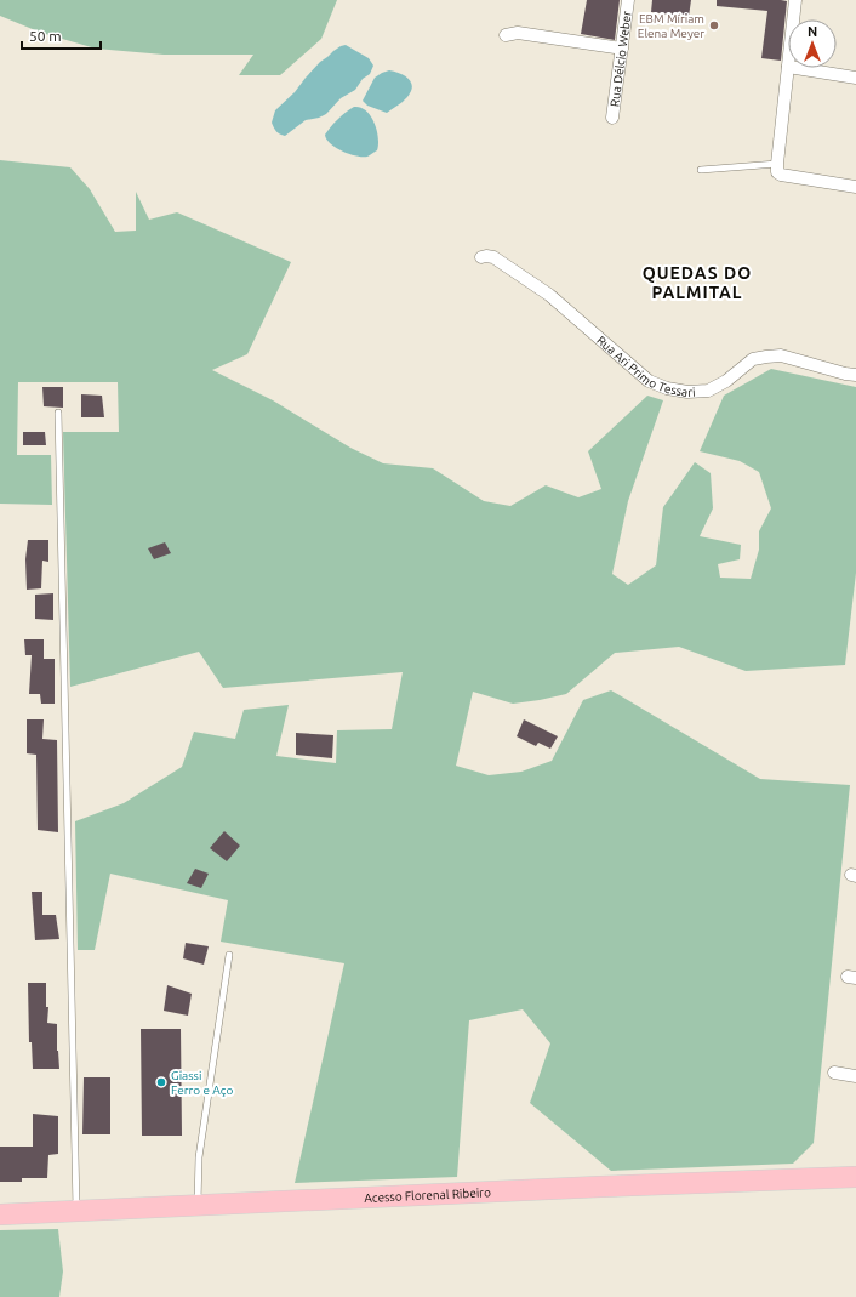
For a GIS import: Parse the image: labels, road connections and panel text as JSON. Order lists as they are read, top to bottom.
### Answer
{
  "streets": {
    "highway": ["Acesso Florenal Ribeiro"],
    "street": ["Rua Délcio Weber", "Rua Ari Primo Tessari"]
  },
  "districts": ["QUEDAS DO PALMITAL"],
  "places": ["EBM Míriam Elena Meyer", "Giassi Ferro e Aço"],
  "scale_bar": "50 m",
  "north": "top"
}
